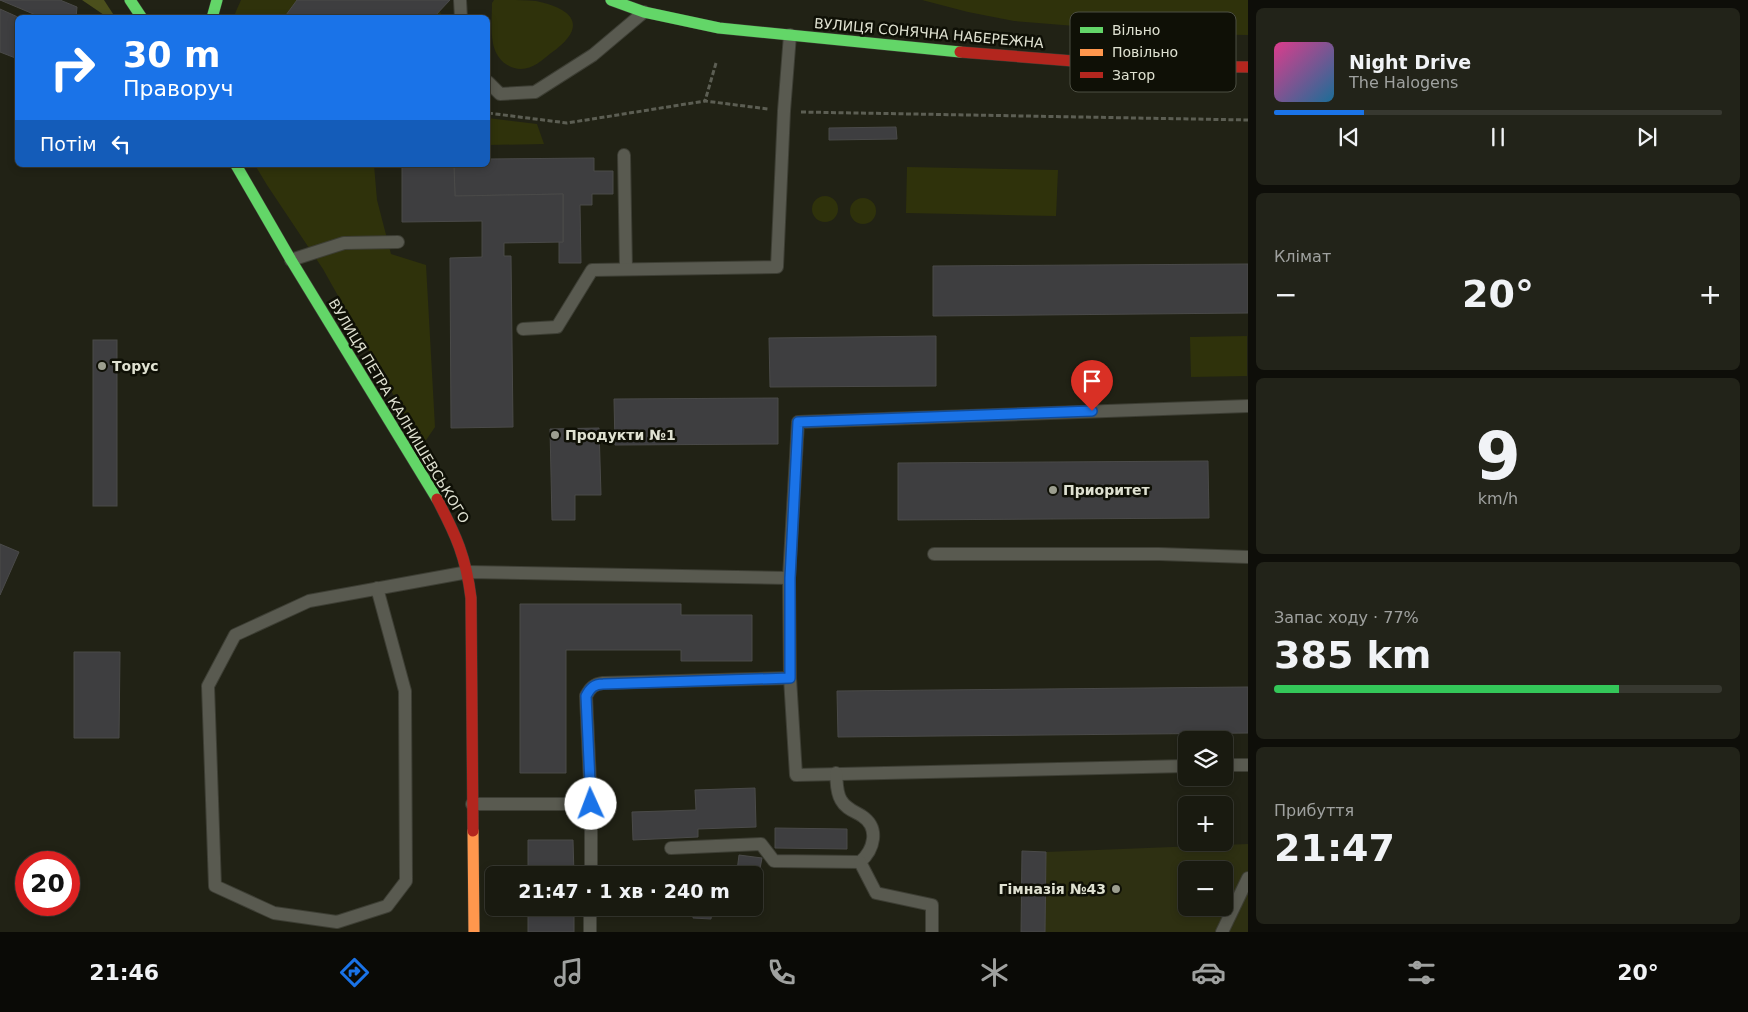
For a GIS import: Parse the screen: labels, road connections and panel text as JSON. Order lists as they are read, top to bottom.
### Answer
{
  "streets": {
    "main road": ["ВУЛИЦЯ СОНЯЧНА НАБЕРЕЖНА", "ВУЛИЦЯ ПЕТРА КАЛНИШЕВСЬКОГО"]
  },
  "places": [
    "Торус",
    "Продукти №1",
    "Приоритет",
    "Гімназія №43"
  ],
  "legend": ["Вільно", "Повільно", "Затор"],
  "page": {
    "turn": ["30 m", "Праворуч"],
    "song": ["Night Drive", "The Halogens"],
    "then": "Потім",
    "tile": [
      "Клімат",
      ["9", "km/h"],
      ["Запас ходу · 77%", "385 km"],
      ["Прибуття", "21:47"]
    ],
    "heat": ["−", "20°", "+"],
    "map_buttons": ["+", "−"],
    "limit": "20",
    "trip": "21:47 · 1 хв · 240 m",
    "tabs": ["21:46", "20°"]
  }
}
